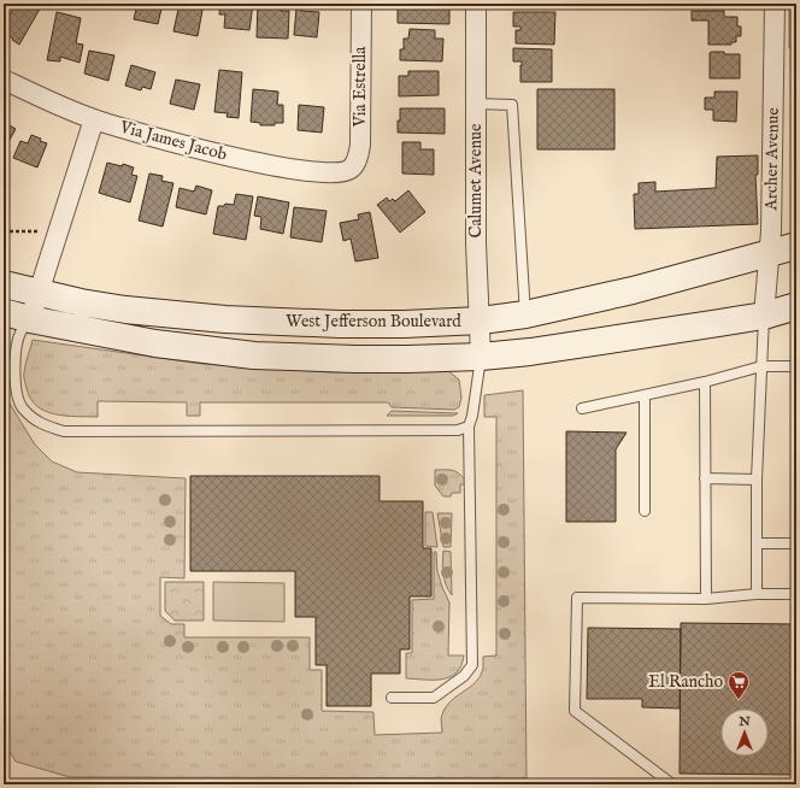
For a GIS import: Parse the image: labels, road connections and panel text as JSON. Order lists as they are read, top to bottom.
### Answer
{
  "streets": {
    "main road": ["West Jefferson Boulevard"],
    "street": [
      "Via Estrella",
      "Via James Jacob",
      "Archer Avenue",
      "Calumet Avenue"
    ]
  },
  "crossings": [
    ["Via Estrella", "Via James Jacob"],
    ["Archer Avenue", "West Jefferson Boulevard"],
    ["Calumet Avenue", "West Jefferson Boulevard"]
  ],
  "places": {
    "supermarket": ["El Rancho"]
  },
  "north": "top"
}
